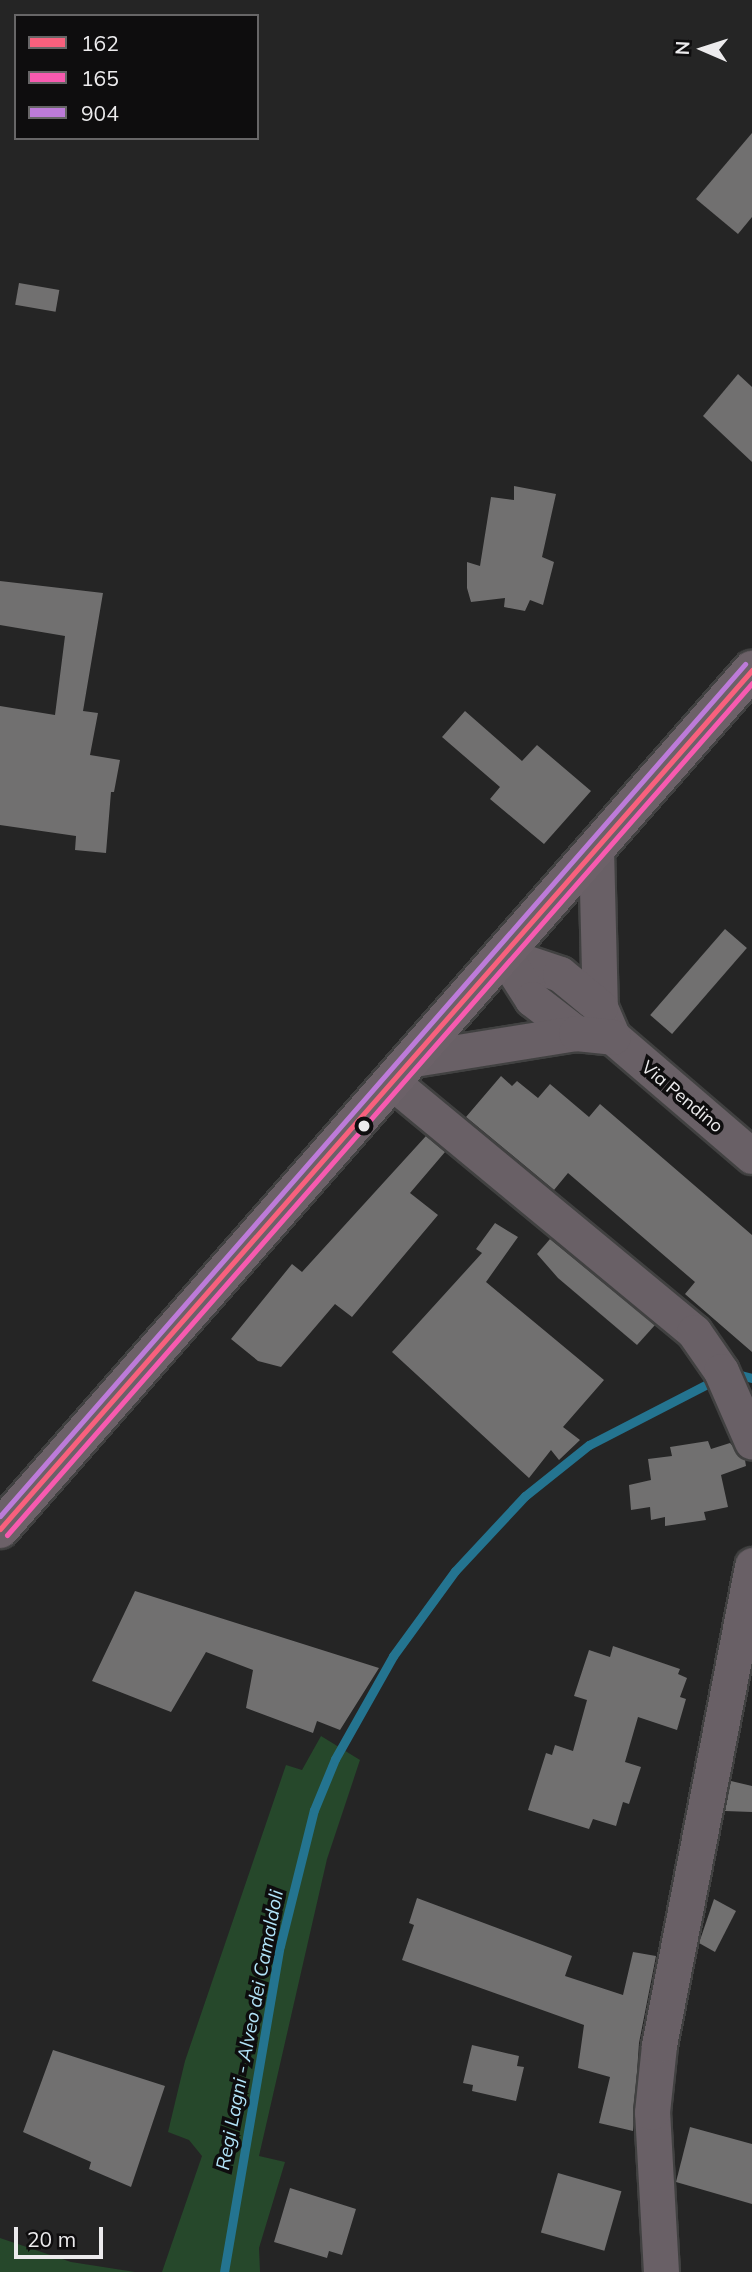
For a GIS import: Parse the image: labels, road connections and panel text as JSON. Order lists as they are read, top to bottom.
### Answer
{
  "streets": {
    "street": ["Via Pendino"]
  },
  "water": ["Regi Lagni - Alveo dei Camaldoli"],
  "lines": ["transit line 904", "transit line 162", "transit line 165"],
  "legend": ["162", "165", "904"],
  "scale_bar": "20 m",
  "north": "left"
}
